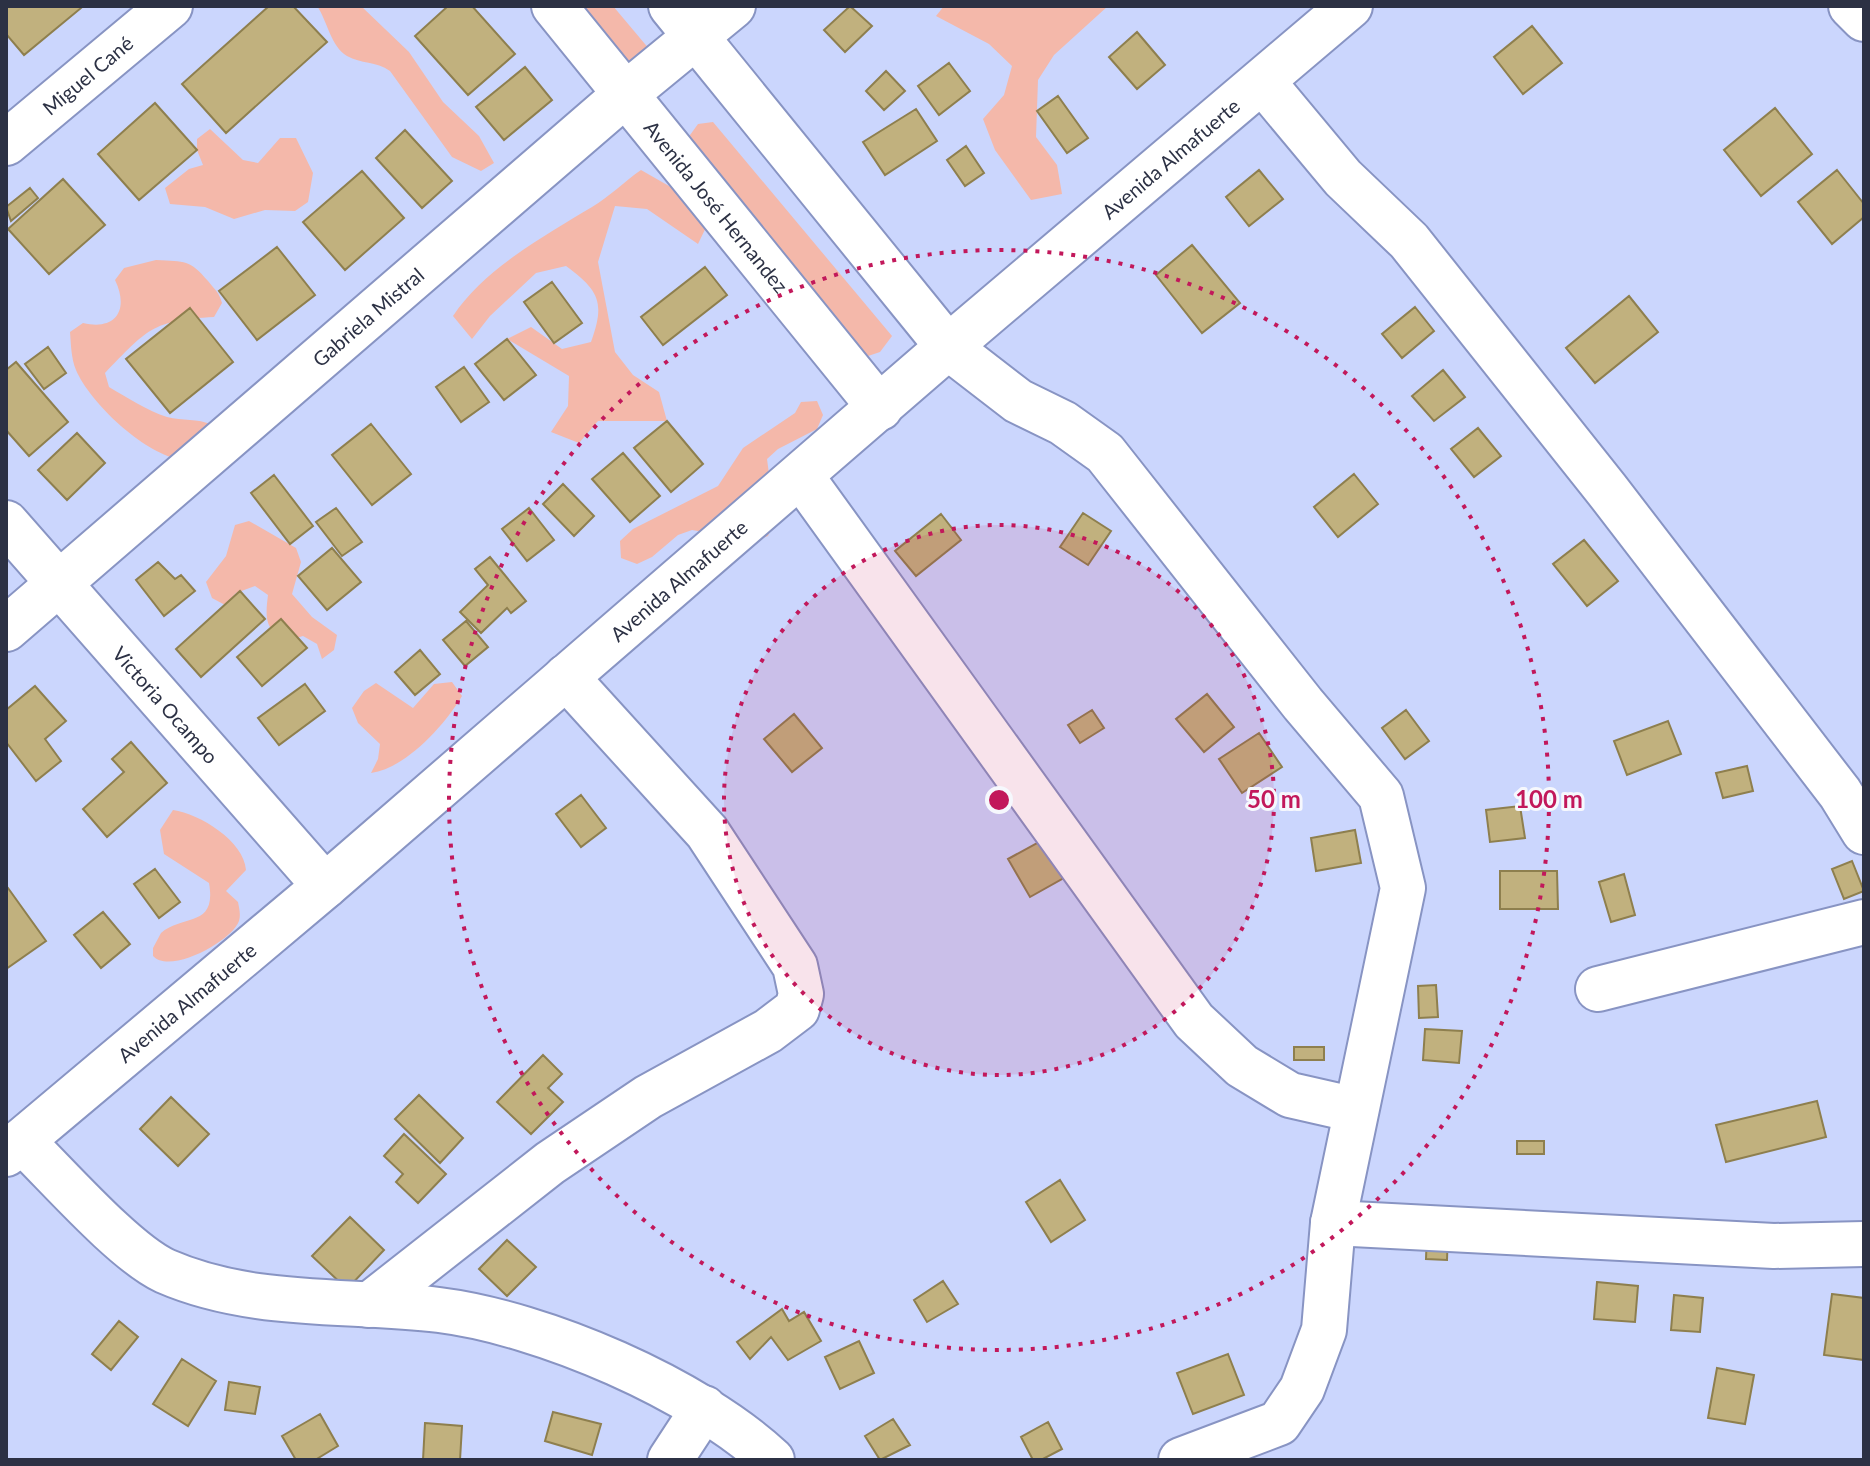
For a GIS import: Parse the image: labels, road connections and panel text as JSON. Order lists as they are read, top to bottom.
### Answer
{
  "streets": {
    "street": [
      "Miguel Cané",
      "Avenida Almafuerte",
      "Avenida José Hernandez",
      "Gabriela Mistral",
      "Victoria Ocampo"
    ]
  },
  "crossings": [
    ["Avenida Almafuerte", "Avenida José Hernandez"],
    ["Avenida Almafuerte", "Victoria Ocampo"],
    ["Avenida José Hernandez", "Gabriela Mistral"],
    ["Gabriela Mistral", "Victoria Ocampo"]
  ],
  "rings": ["50 m", "100 m"]
}
